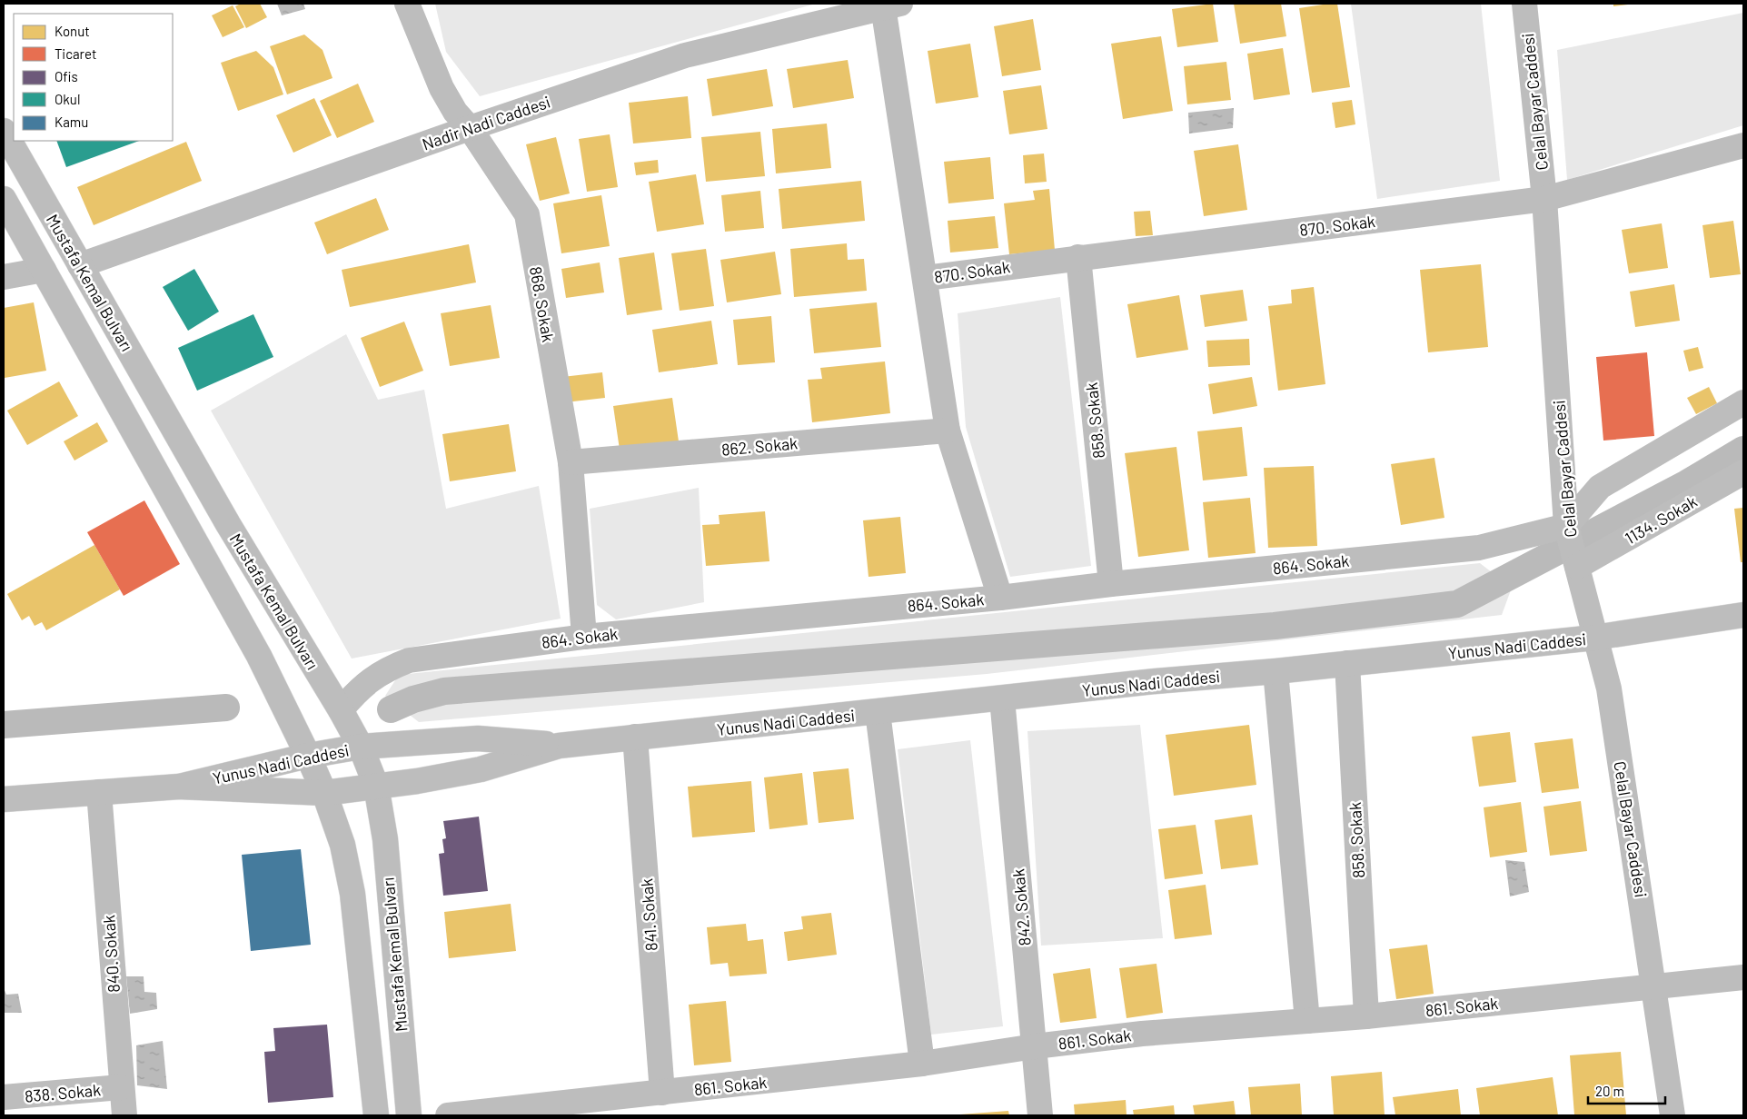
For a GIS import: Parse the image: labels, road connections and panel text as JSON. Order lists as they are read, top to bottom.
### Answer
{
  "streets": {
    "street": [
      "Celal Bayar Caddesi",
      "Nadir Nadi Caddesi",
      "870. Sokak",
      "Mustafa Kemal Bulvarı",
      "868. Sokak",
      "858. Sokak",
      "862. Sokak",
      "1134. Sokak",
      "864. Sokak",
      "Yunus Nadi Caddesi",
      "842. Sokak",
      "841. Sokak",
      "840. Sokak",
      "861. Sokak",
      "838. Sokak"
    ]
  },
  "crossings": [
    ["Celal Bayar Caddesi", "870. Sokak"],
    ["Celal Bayar Caddesi", "1134. Sokak"],
    ["Celal Bayar Caddesi", "864. Sokak"],
    ["Celal Bayar Caddesi", "Yunus Nadi Caddesi"],
    ["Celal Bayar Caddesi", "861. Sokak"],
    ["Nadir Nadi Caddesi", "Mustafa Kemal Bulvarı"],
    ["Nadir Nadi Caddesi", "868. Sokak"],
    ["870. Sokak", "858. Sokak"],
    ["Mustafa Kemal Bulvarı", "864. Sokak"],
    ["Mustafa Kemal Bulvarı", "Yunus Nadi Caddesi"],
    ["868. Sokak", "862. Sokak"],
    ["868. Sokak", "864. Sokak"],
    ["858. Sokak", "864. Sokak"],
    ["858. Sokak", "Yunus Nadi Caddesi"],
    ["858. Sokak", "861. Sokak"],
    ["Yunus Nadi Caddesi", "842. Sokak"],
    ["Yunus Nadi Caddesi", "841. Sokak"],
    ["Yunus Nadi Caddesi", "840. Sokak"],
    ["842. Sokak", "861. Sokak"],
    ["841. Sokak", "861. Sokak"],
    ["840. Sokak", "838. Sokak"]
  ],
  "legend": [
    "Konut",
    "Ticaret",
    "Ofis",
    "Okul",
    "Kamu"
  ],
  "scale_bar": "20 m"
}
